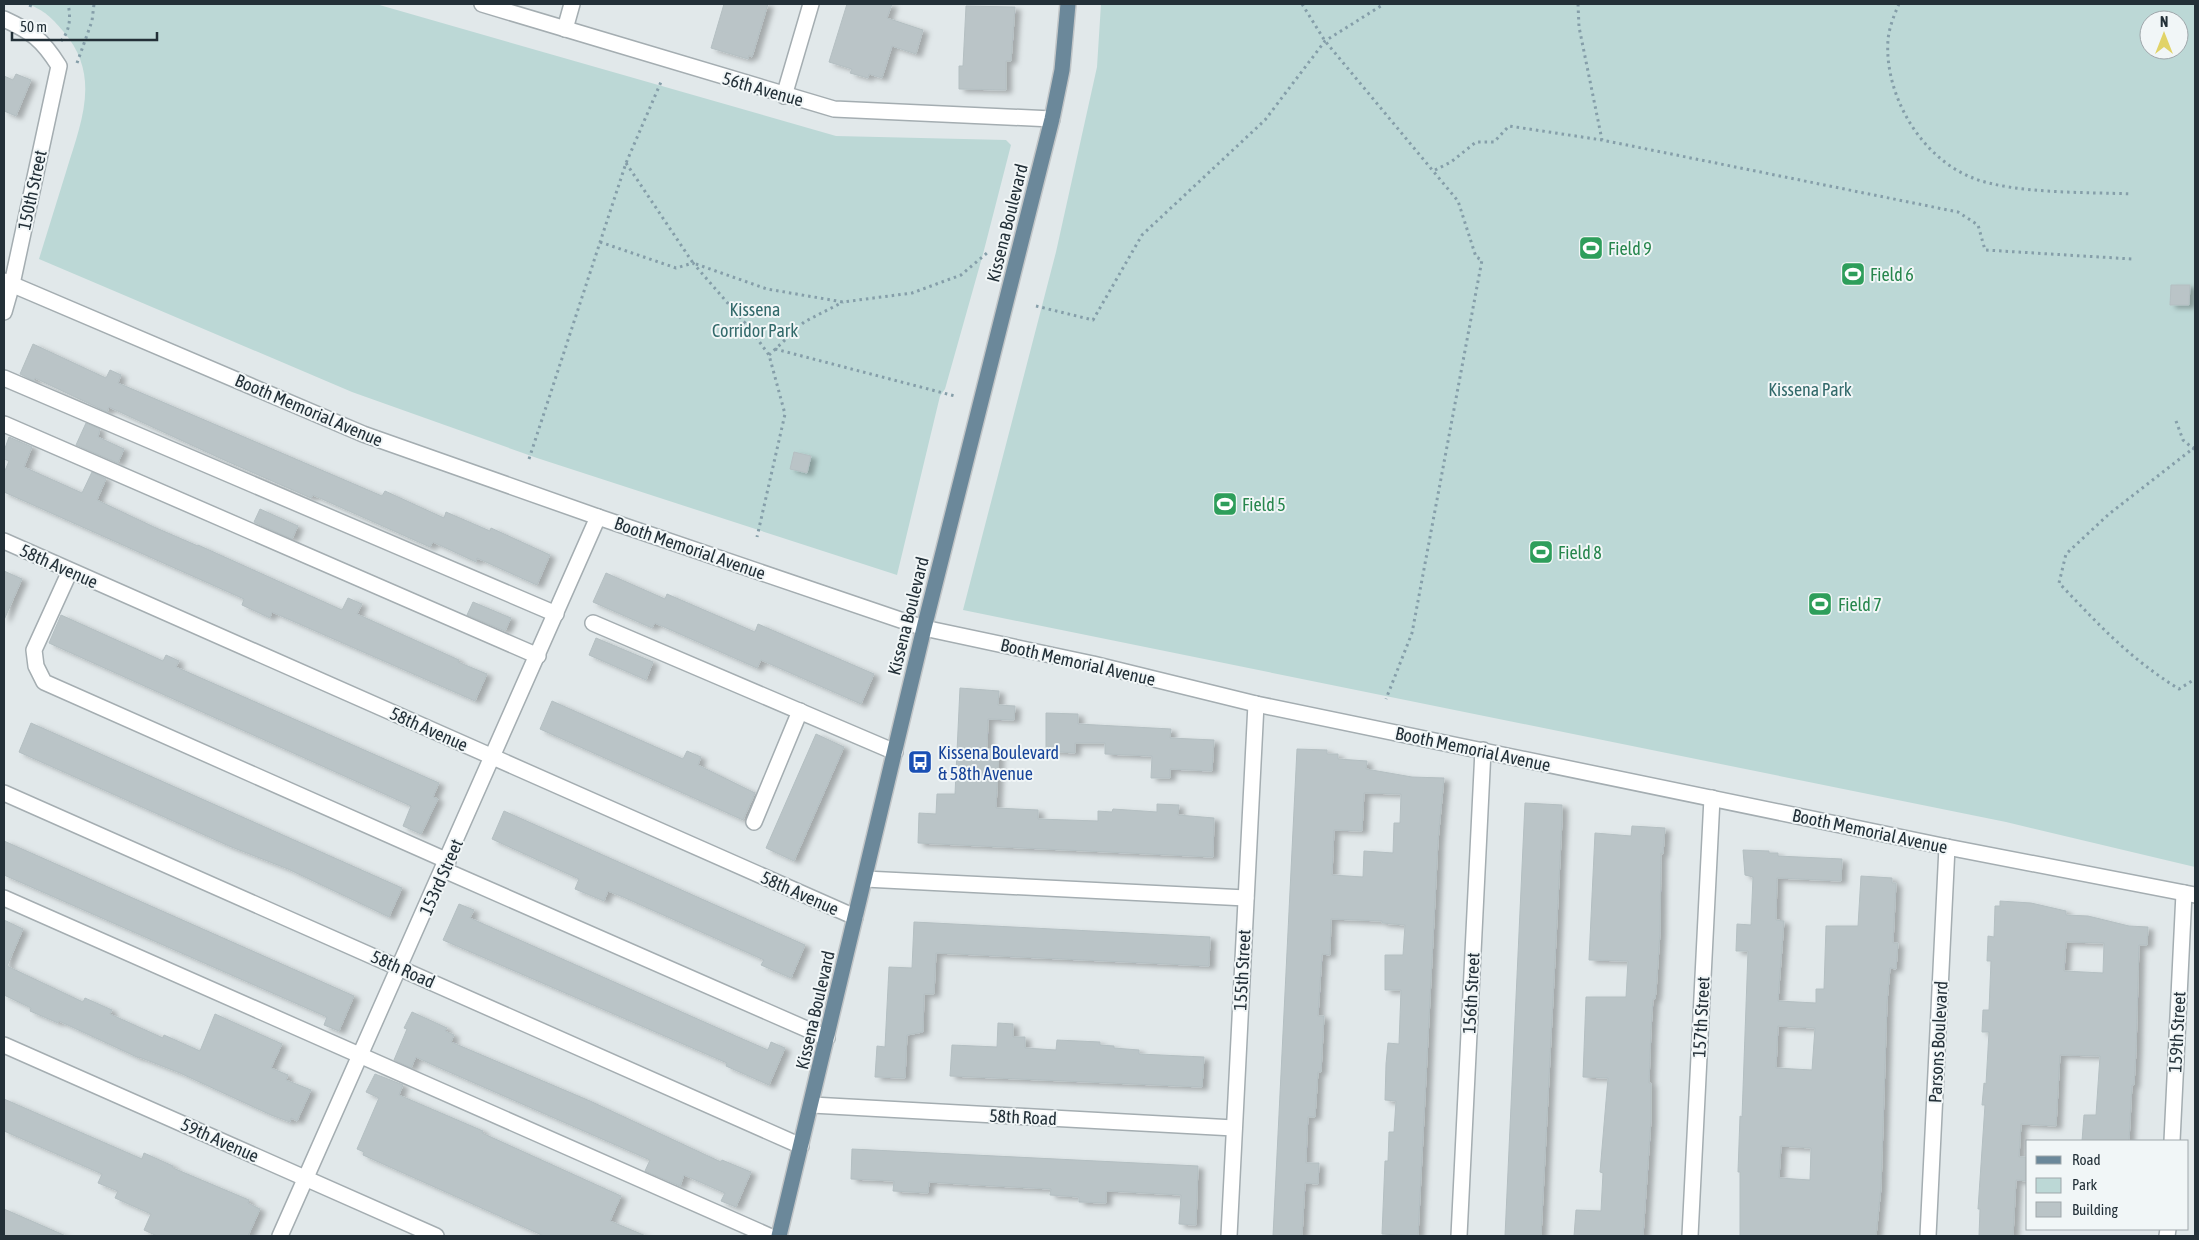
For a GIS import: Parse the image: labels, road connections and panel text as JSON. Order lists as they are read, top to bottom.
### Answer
{
  "streets": {
    "main road": ["Kissena Boulevard"],
    "street": [
      "56th Avenue",
      "150th Street",
      "Booth Memorial Avenue",
      "58th Avenue",
      "153rd Street",
      "58th Road",
      "155th Street",
      "156th Street",
      "157th Street",
      "159th Street",
      "Parsons Boulevard",
      "59th Avenue"
    ]
  },
  "crossings": [
    ["56th Avenue", "Kissena Boulevard"],
    ["150th Street", "Booth Memorial Avenue"],
    ["Kissena Boulevard", "Booth Memorial Avenue"],
    ["Kissena Boulevard", "58th Avenue"],
    ["Kissena Boulevard", "58th Road"],
    ["Booth Memorial Avenue", "153rd Street"],
    ["Booth Memorial Avenue", "155th Street"],
    ["Booth Memorial Avenue", "156th Street"],
    ["Booth Memorial Avenue", "157th Street"],
    ["Booth Memorial Avenue", "159th Street"],
    ["Booth Memorial Avenue", "Parsons Boulevard"],
    ["58th Avenue", "153rd Street"],
    ["153rd Street", "58th Road"],
    ["153rd Street", "59th Avenue"],
    ["58th Road", "155th Street"]
  ],
  "parks": ["Kissena Corridor Park", "Kissena Park"],
  "places": {
    "sports": [
      "Field 9",
      "Field 6",
      "Field 5",
      "Field 8",
      "Field 7"
    ],
    "bus stop": ["Kissena Boulevard & 58th Avenue"]
  },
  "legend": ["Road", "Park", "Building"],
  "scale_bar": "50 m",
  "north": "top"
}
